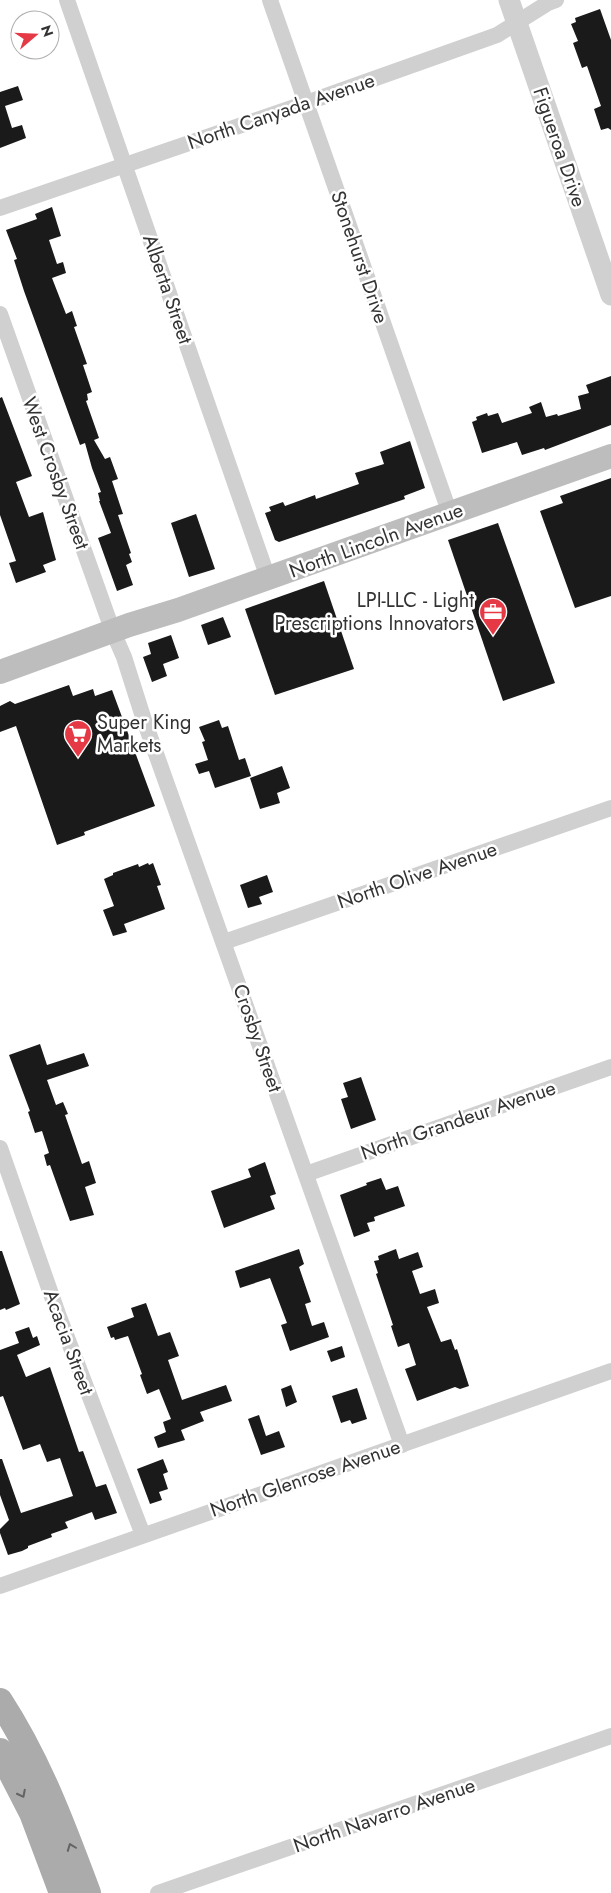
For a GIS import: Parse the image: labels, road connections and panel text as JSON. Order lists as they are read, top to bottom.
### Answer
{
  "streets": {
    "main road": ["North Lincoln Avenue"],
    "street": [
      "North Canyada Avenue",
      "Figueroa Drive",
      "Stonehurst Drive",
      "Alberta Street",
      "West Crosby Street",
      "North Olive Avenue",
      "Crosby Street",
      "North Grandeur Avenue",
      "Acacia Street",
      "North Glenrose Avenue",
      "North Navarro Avenue"
    ]
  },
  "crossings": [
    ["North Canyada Avenue", "Figueroa Drive"],
    ["North Canyada Avenue", "Stonehurst Drive"],
    ["North Canyada Avenue", "Alberta Street"],
    ["Stonehurst Drive", "North Lincoln Avenue"],
    ["Alberta Street", "North Lincoln Avenue"],
    ["West Crosby Street", "North Lincoln Avenue"],
    ["West Crosby Street", "Crosby Street"],
    ["North Lincoln Avenue", "Crosby Street"],
    ["North Olive Avenue", "Crosby Street"],
    ["Crosby Street", "North Grandeur Avenue"],
    ["Crosby Street", "North Glenrose Avenue"],
    ["Acacia Street", "North Glenrose Avenue"]
  ],
  "places": {
    "office": ["LPI-LLC - Light Prescriptions Innovators"],
    "supermarket": ["Super King Markets"]
  },
  "north": "right"
}
